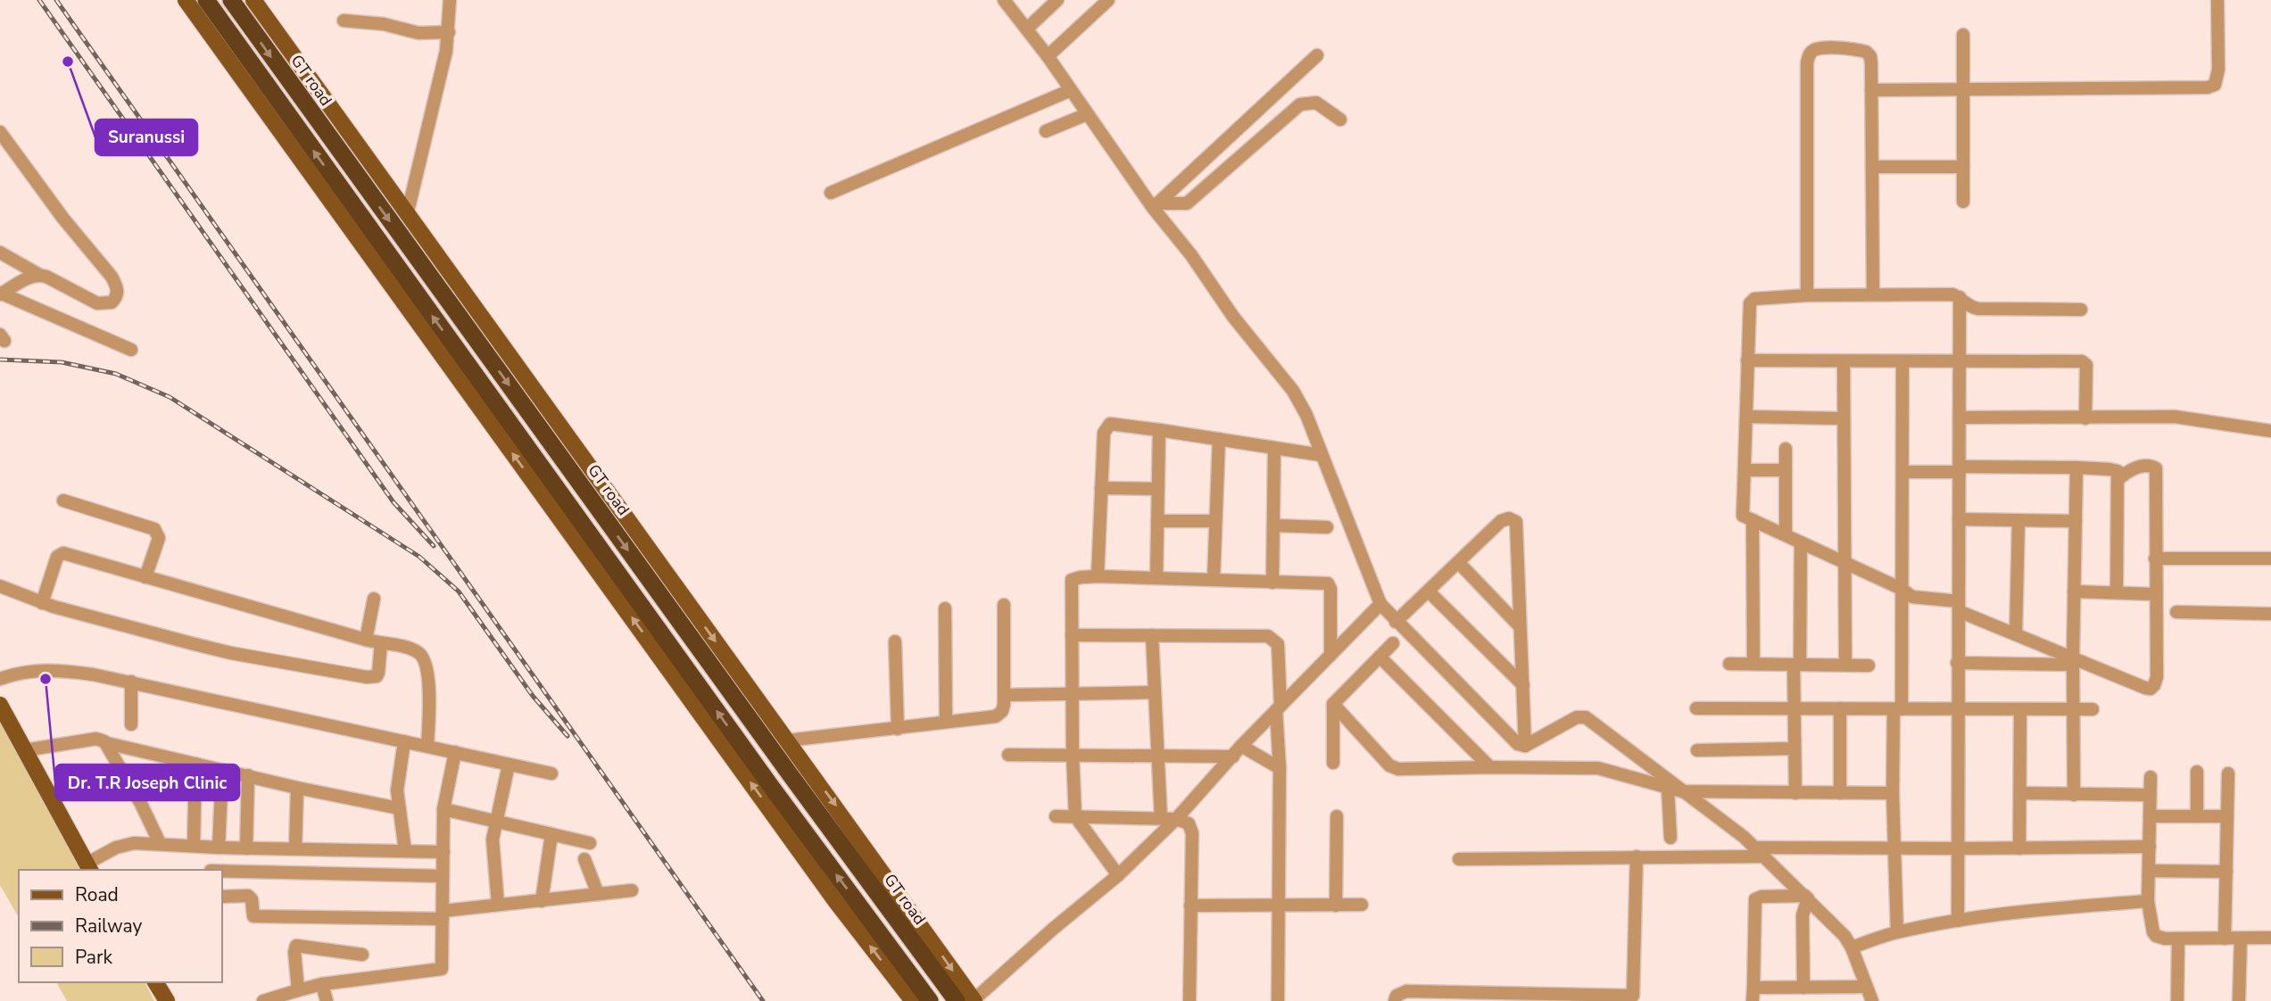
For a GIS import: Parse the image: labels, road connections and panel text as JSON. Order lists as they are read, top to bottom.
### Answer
{
  "streets": {
    "highway": ["GT road"]
  },
  "places": ["Suranussi", "Dr. T.R Joseph Clinic"],
  "legend": ["Road", "Railway", "Park"]
}
